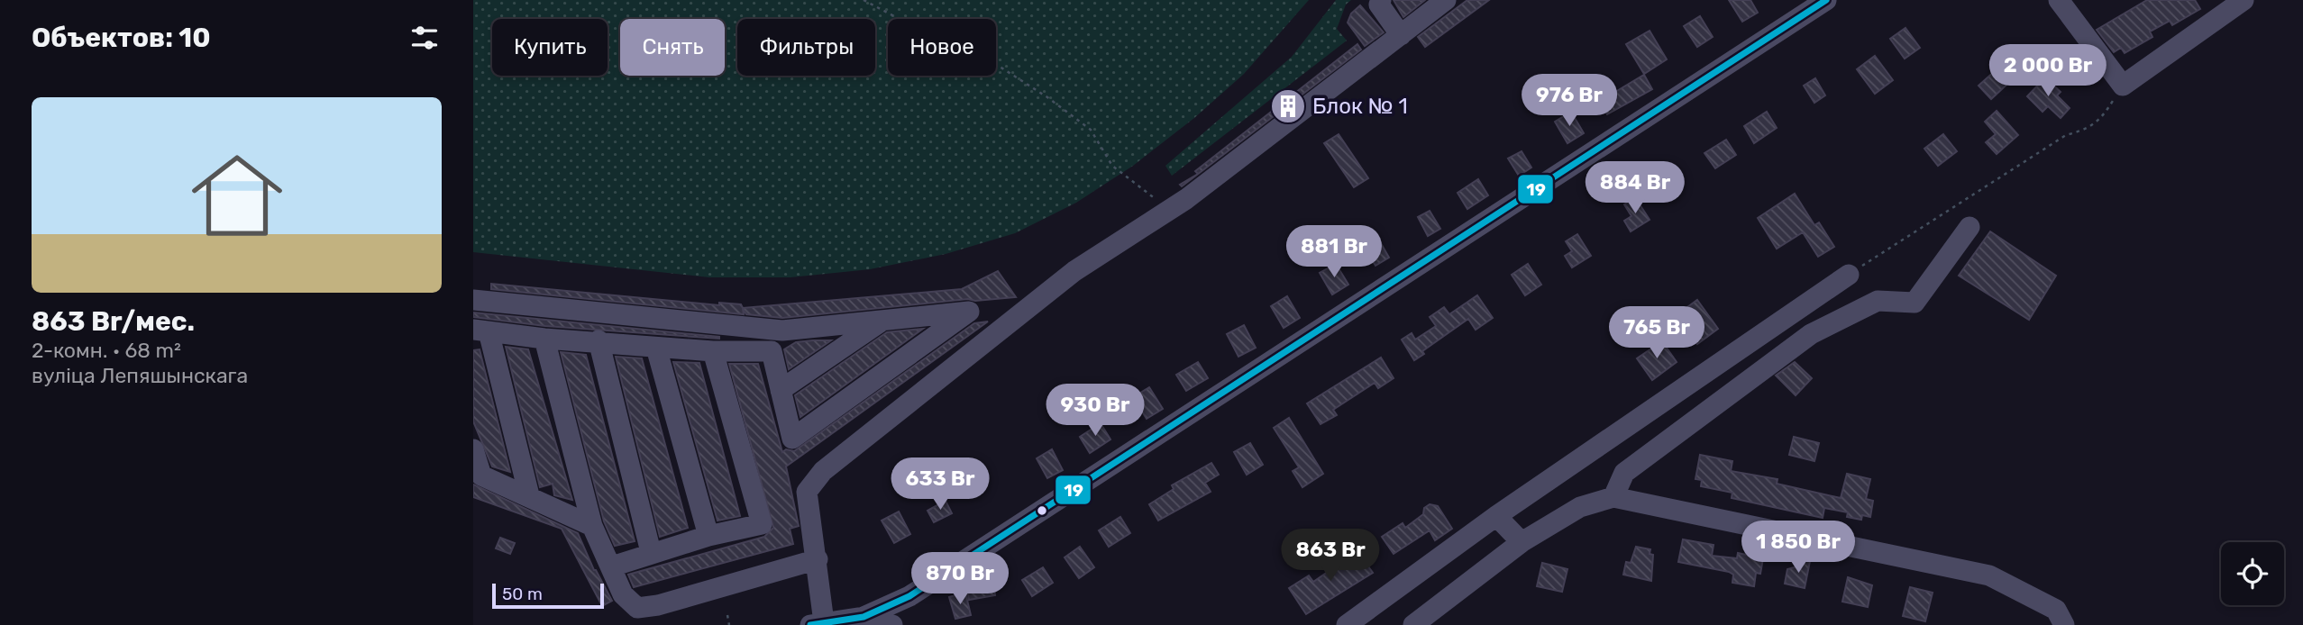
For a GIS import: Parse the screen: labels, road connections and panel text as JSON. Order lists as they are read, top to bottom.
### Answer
{
  "places": {
    "building": ["Блок № 1"]
  },
  "lines": ["transit line 19"],
  "scale_bar": "50 m",
  "page": {
    "heading": "Объектов: 10",
    "chip": [
      "Купить",
      "Снять",
      "Фильтры",
      "Новое"
    ],
    "price": [
      "2 000 Br",
      "976 Br",
      "884 Br",
      "881 Br",
      "765 Br",
      "930 Br",
      "633 Br",
      "1 850 Br",
      "863 Br",
      "870 Br"
    ],
    "list": [
      {
        "name": "863 Br/мес.",
        "note": "2-комн. · 68 m² · вуліца Лепяшынскага"
      }
    ],
    "scale": "50 m"
  }
}
